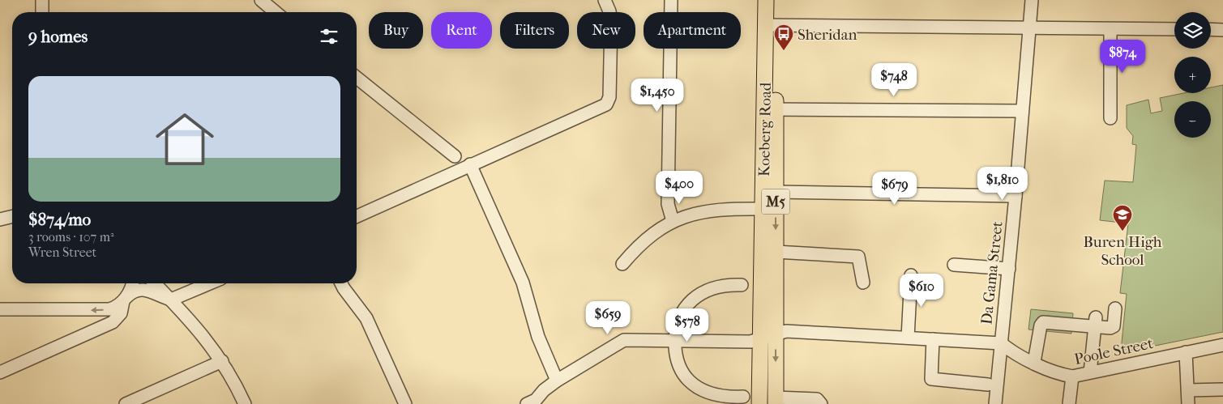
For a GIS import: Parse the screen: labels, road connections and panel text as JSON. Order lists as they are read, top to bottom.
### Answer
{
  "streets": {
    "main road": ["Koeberg Road", "M5"],
    "street": ["Da Gama Street", "Poole Street"]
  },
  "crossings": [
    ["Da Gama Street", "Poole Street"]
  ],
  "places": {
    "bus stop": ["Sheridan"],
    "school or university": ["Buren High School"]
  },
  "page": {
    "map_buttons": ["+", "−"],
    "chip": [
      "Buy",
      "Rent",
      "Filters",
      "New",
      "Apartment"
    ],
    "heading": "9 homes",
    "price": [
      "$874",
      "$748",
      "$1,450",
      "$1,810",
      "$400",
      "$679",
      "$610",
      "$659",
      "$578"
    ],
    "list": [
      {
        "name": "$874/mo",
        "note": "3 rooms · 107 m² · Wren Street"
      }
    ]
  }
}
